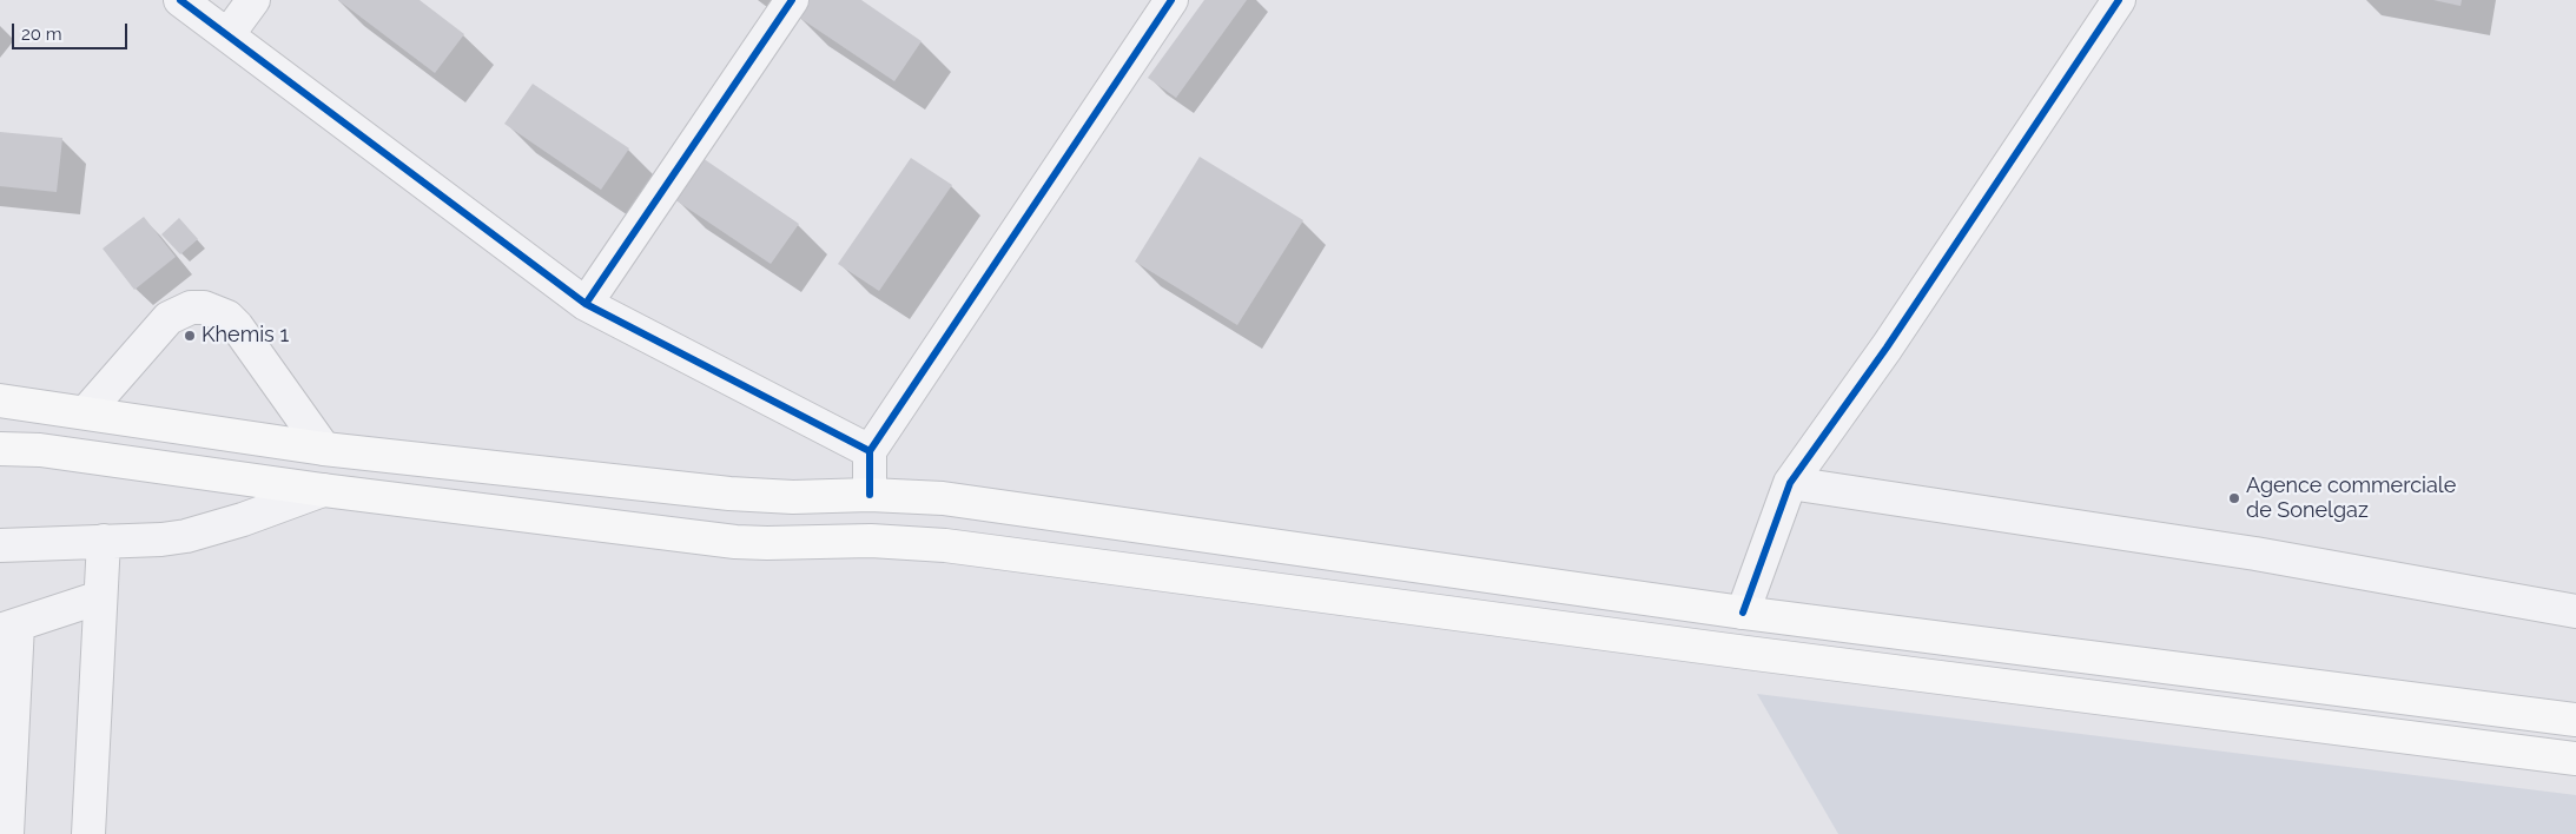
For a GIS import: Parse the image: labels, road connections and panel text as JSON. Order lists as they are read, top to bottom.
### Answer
{
  "places": ["Khemis 1", "Agence commerciale de Sonelgaz"],
  "scale_bar": "20 m"
}
